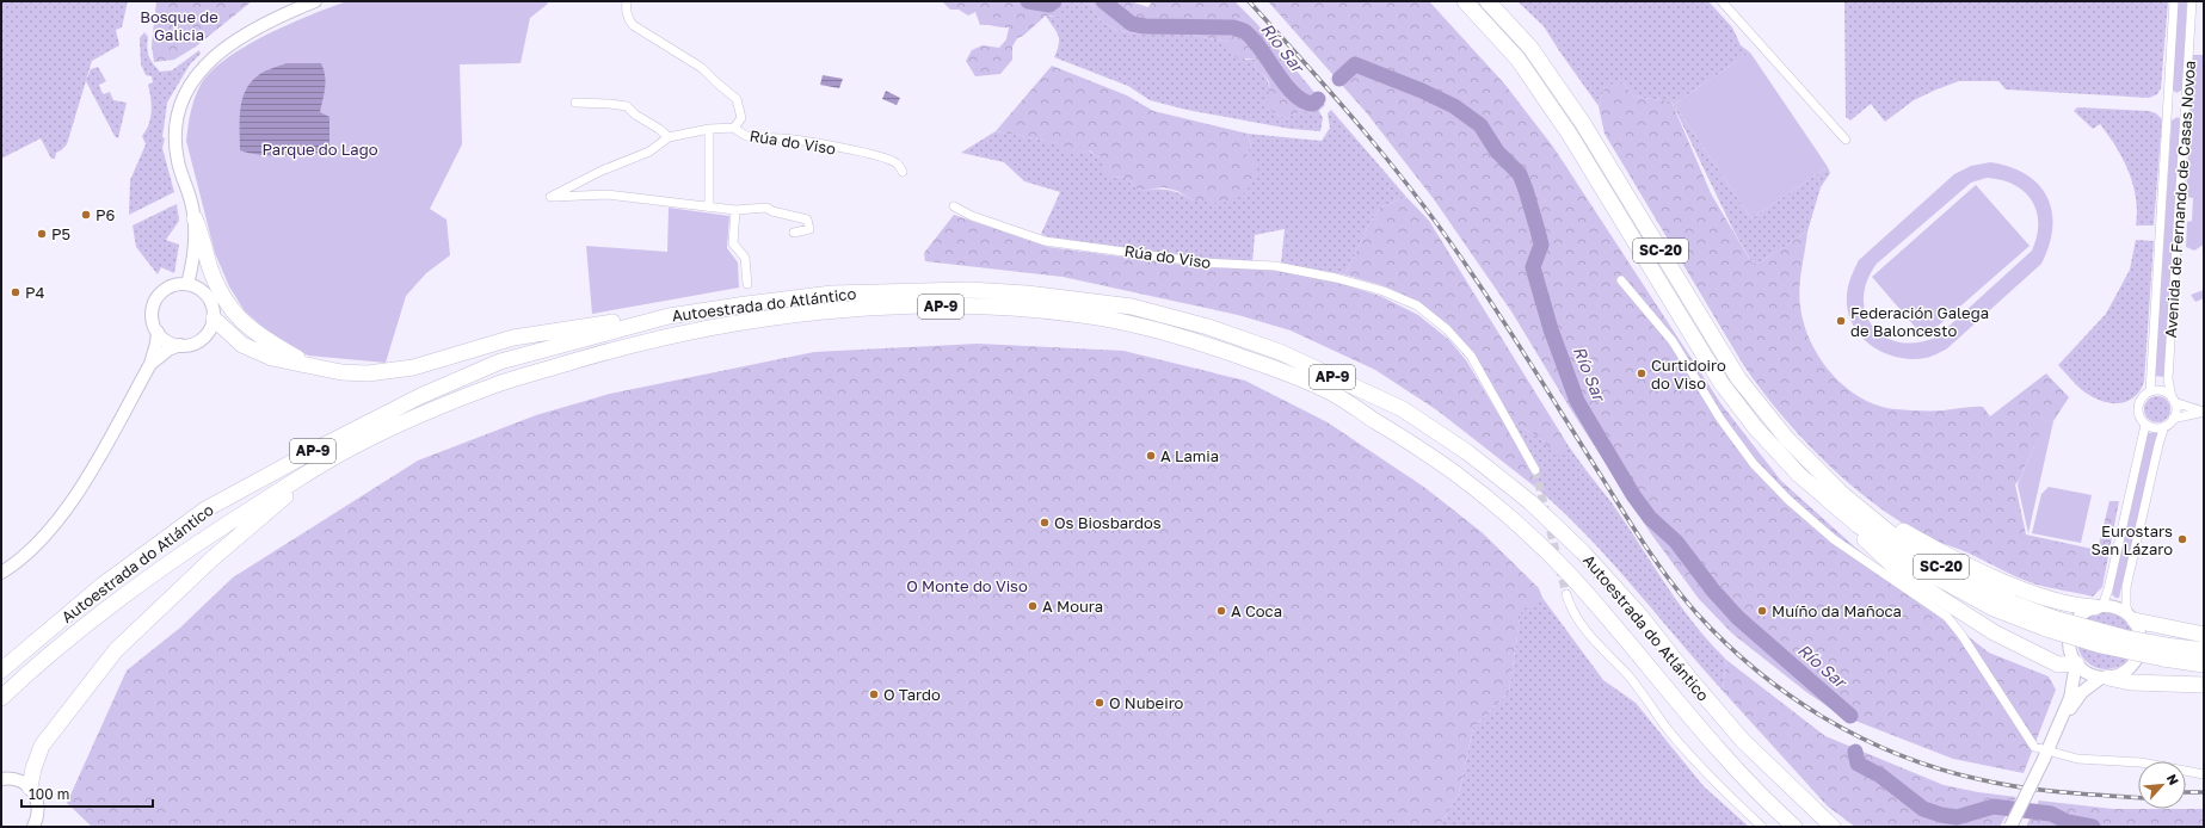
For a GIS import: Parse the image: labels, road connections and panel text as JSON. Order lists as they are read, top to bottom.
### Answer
{
  "streets": {
    "highway": ["SC-20", "Autoestrada do Atlántico", "AP-9"],
    "street": ["Rúa do Viso", "Avenida de Fernando de Casas Novoa"]
  },
  "water": ["Río Sar"],
  "parks": ["Bosque de Galicia", "Parque do Lago", "O Monte do Viso"],
  "places": [
    "P6",
    "P5",
    "P4",
    "Federación Galega de Baloncesto",
    "Curtidoiro do Viso",
    "A Lamia",
    "Os Biosbardos",
    "Eurostars San Lázaro",
    "A Moura",
    "A Coca",
    "Muíño da Mañoca",
    "O Tardo",
    "O Nubeiro"
  ],
  "scale_bar": "100 m",
  "north": "top right"
}
